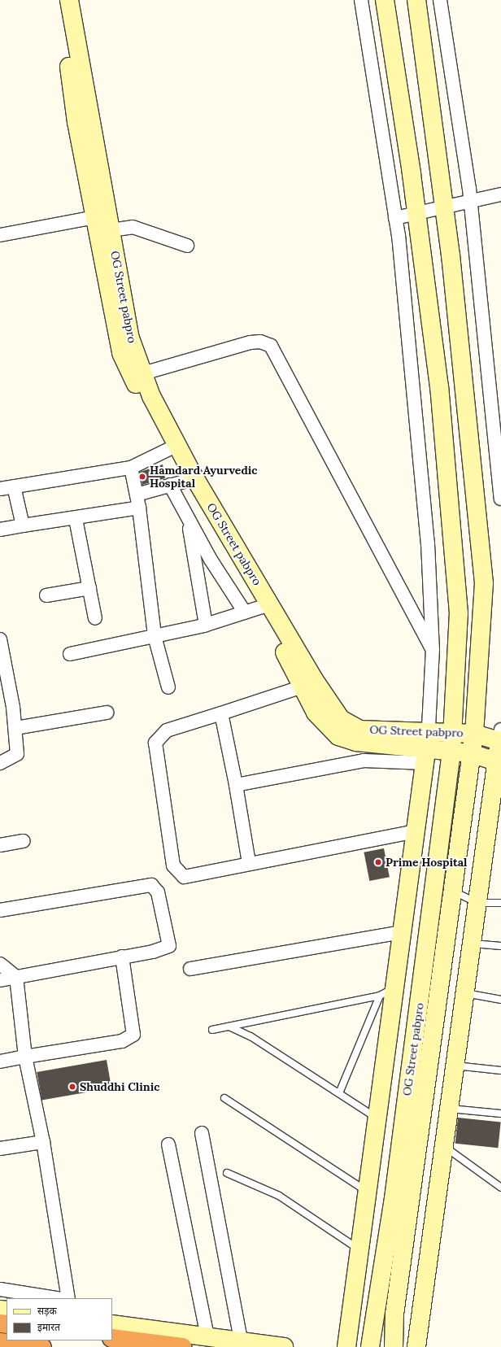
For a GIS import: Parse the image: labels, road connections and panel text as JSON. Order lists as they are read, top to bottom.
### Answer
{
  "streets": {
    "street": ["OG Street pabpro"]
  },
  "places": ["Hamdard Ayurvedic Hospital", "Prime Hospital", "Shuddhi Clinic"],
  "legend": ["सड़क", "इमारत"]
}
